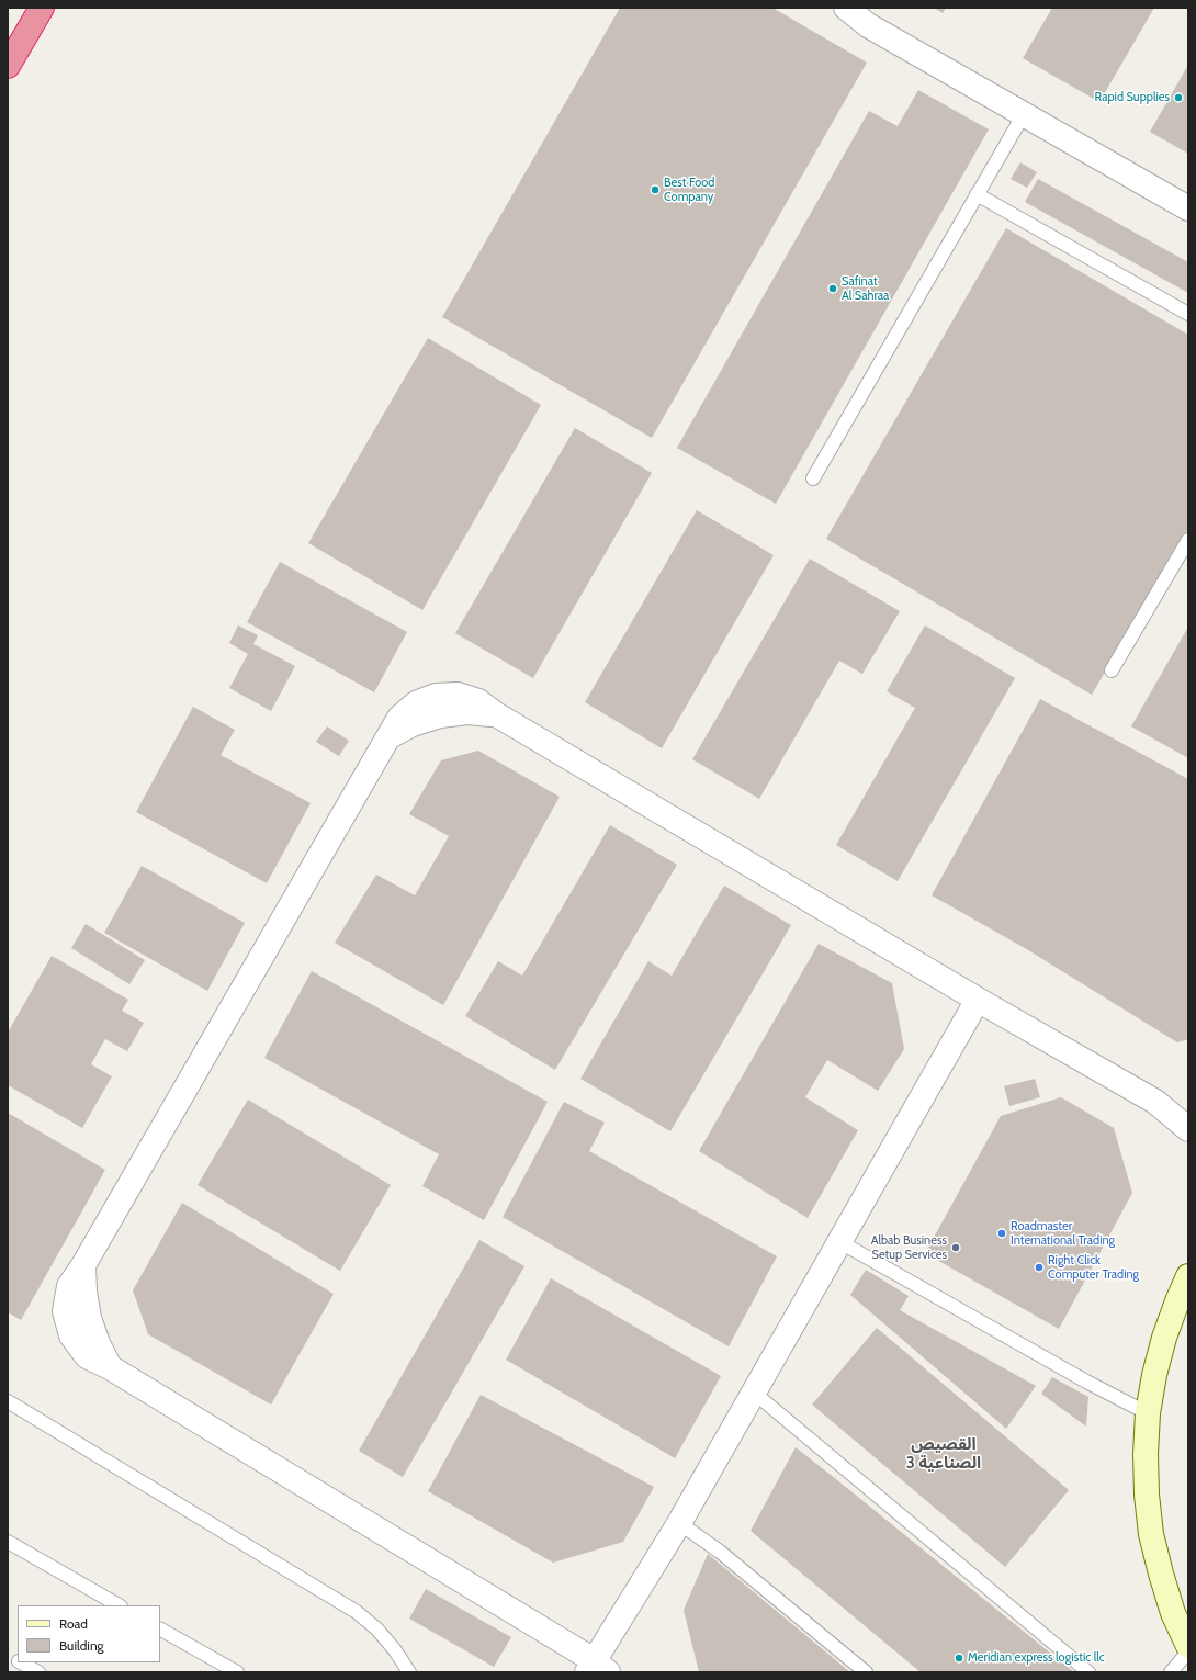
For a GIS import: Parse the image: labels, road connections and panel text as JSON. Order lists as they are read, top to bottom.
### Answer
{
  "districts": ["القصيص الصناعية 3"],
  "places": [
    "Rapid Supplies",
    "Best Food Company",
    "Safinat Al Sahraa",
    "Roadmaster International Trading",
    "Albab Business Setup Services",
    "Right Click Computer Trading",
    "Meridian express logistic llc"
  ],
  "legend": ["Road", "Building"]
}
